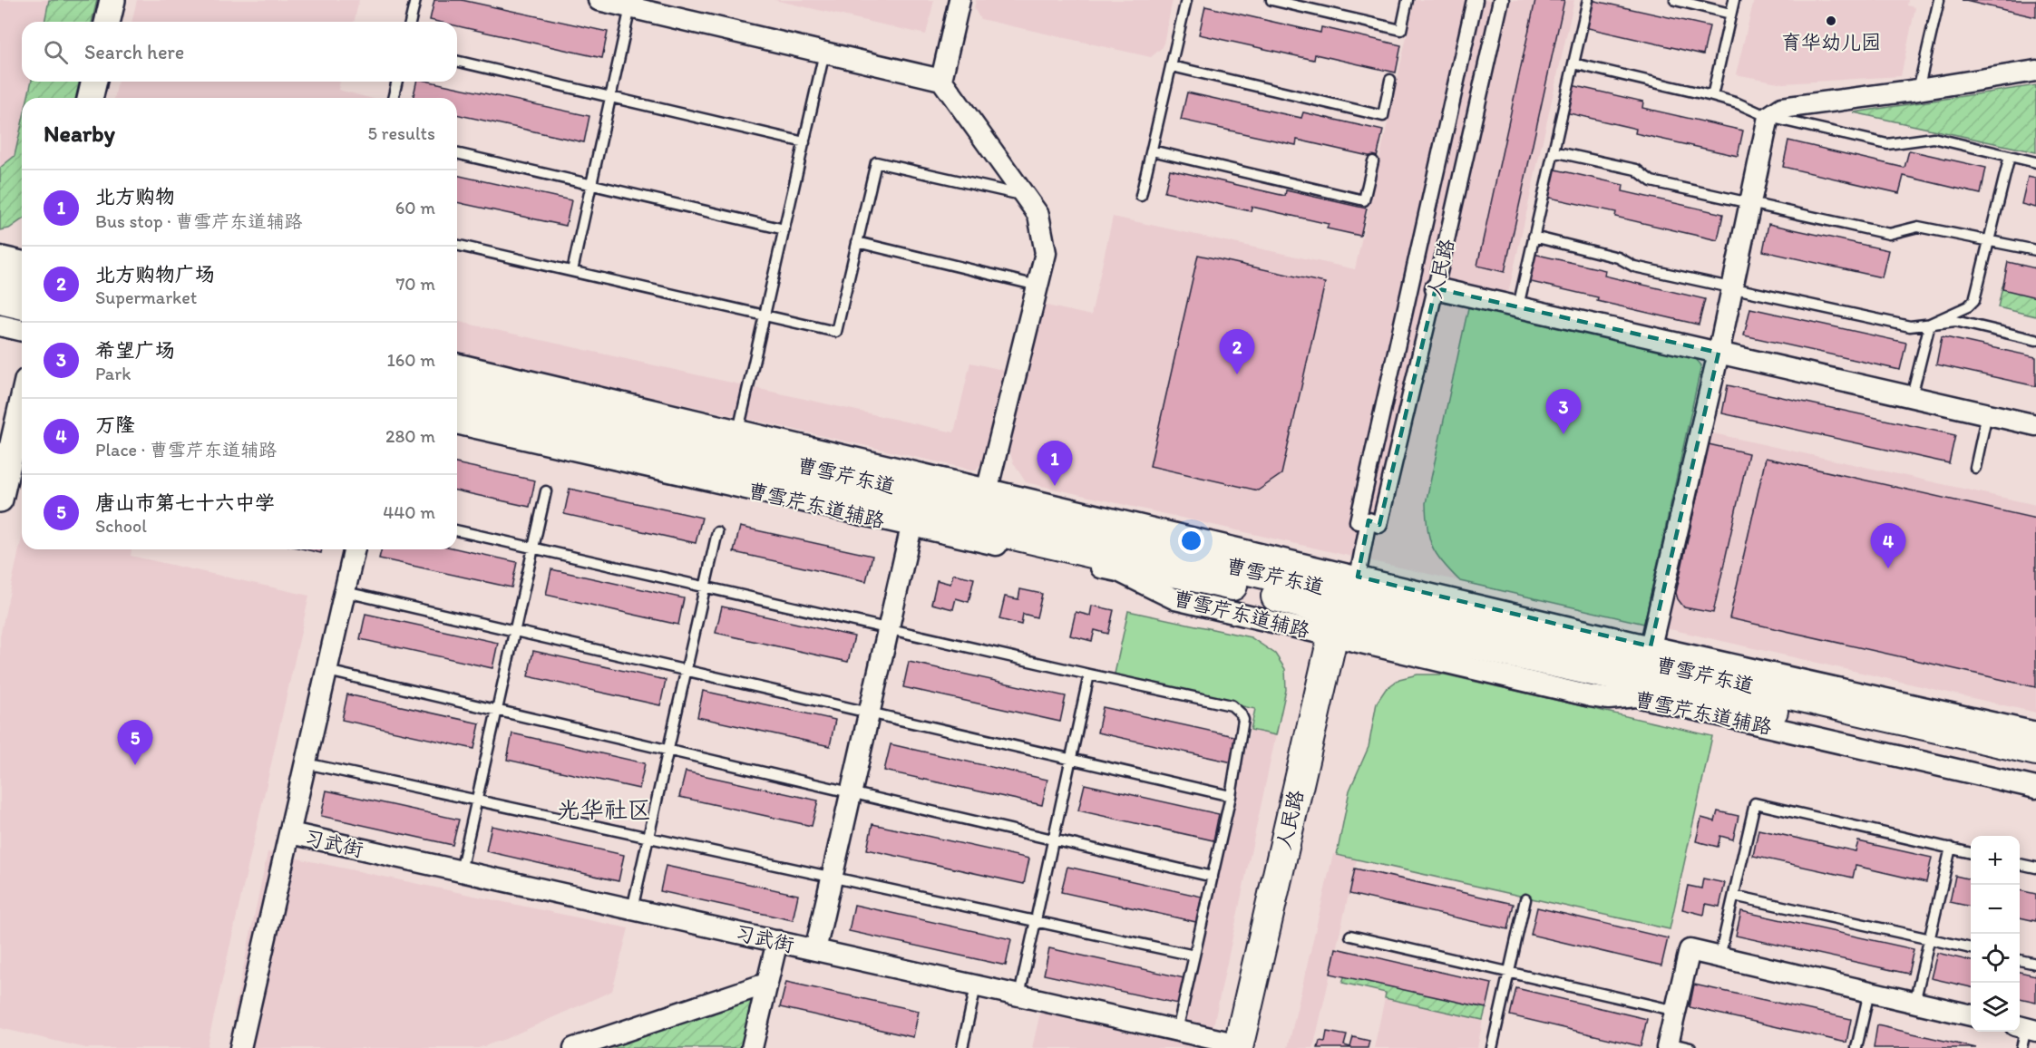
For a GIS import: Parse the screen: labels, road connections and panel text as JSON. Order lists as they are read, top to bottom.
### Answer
{
  "streets": {
    "main road": ["人民路", "曹雪芹东道"],
    "street": ["曹雪芹东道辅路", "习武街"]
  },
  "crossings": [
    ["人民路", "曹雪芹东道"],
    ["人民路", "曹雪芹东道辅路"],
    ["人民路", "习武街"],
    ["曹雪芹东道", "曹雪芹东道辅路"]
  ],
  "districts": ["光华社区"],
  "places": ["育华幼儿园"],
  "page": {
    "search": "Search here",
    "heading": ["Nearby", "5 results"],
    "list": [
      {
        "mark": "1",
        "name": "北方购物",
        "note": "Bus stop · 曹雪芹东道辅路",
        "value": "60 m"
      },
      {
        "mark": "2",
        "name": "北方购物广场",
        "note": "Supermarket",
        "value": "70 m"
      },
      {
        "mark": "3",
        "name": "希望广场",
        "note": "Park",
        "value": "160 m"
      },
      {
        "mark": "4",
        "name": "万隆",
        "note": "Place · 曹雪芹东道辅路",
        "value": "280 m"
      },
      {
        "mark": "5",
        "name": "唐山市第七十六中学",
        "note": "School",
        "value": "440 m"
      }
    ],
    "pins": [
      "2",
      "3",
      "1",
      "4",
      "5"
    ],
    "map_buttons": ["+", "−"]
  }
}
